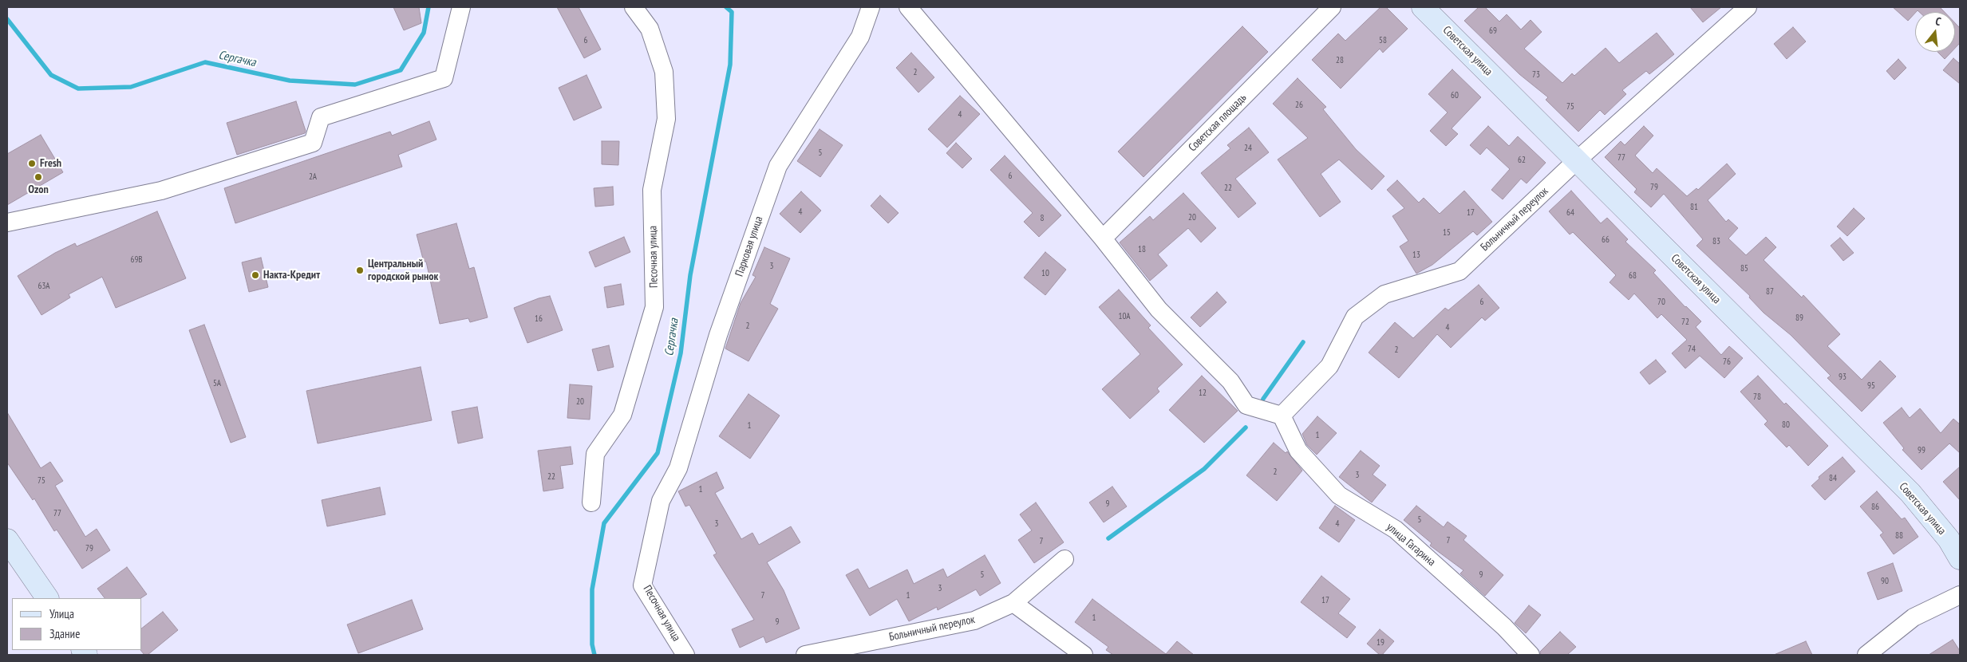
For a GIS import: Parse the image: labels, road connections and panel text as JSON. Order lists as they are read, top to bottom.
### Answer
{
  "streets": {
    "main road": ["Советская улица"],
    "street": [
      "Советская площадь",
      "Больничный переулок",
      "Парковая улица",
      "Песочная улица",
      "улица Гагарина"
    ]
  },
  "crossings": [
    ["Советская улица", "Больничный переулок"],
    ["Больничный переулок", "улица Гагарина"],
    ["Парковая улица", "Песочная улица"]
  ],
  "water": ["Сергачка"],
  "places": [
    "Fresh",
    "Ozon",
    "Центральный городской рынок",
    "Накта-Кредит"
  ],
  "house_numbers": [
    "69",
    "6",
    "58",
    "28",
    "2",
    "73",
    "60",
    "26",
    "75",
    "4",
    "24",
    "5",
    "77",
    "62",
    "6",
    "2А",
    "79",
    "22",
    "81",
    "4",
    "17",
    "64",
    "20",
    "8",
    "15",
    "66",
    "83",
    "18",
    "13",
    "69В",
    "3",
    "85",
    "10",
    "68",
    "63А",
    "87",
    "6",
    "70",
    "10А",
    "89",
    "16",
    "72",
    "2",
    "4",
    "74",
    "2",
    "76",
    "93",
    "5А",
    "95",
    "12",
    "78",
    "20",
    "80",
    "1",
    "1",
    "99",
    "2",
    "3",
    "22",
    "84",
    "75",
    "1",
    "9",
    "86",
    "77",
    "5",
    "3",
    "4",
    "88",
    "7",
    "7",
    "79",
    "5",
    "9",
    "90",
    "3",
    "7",
    "1",
    "17",
    "1",
    "9",
    "19"
  ],
  "legend": ["Улица", "Здание"],
  "north": "top"
}
